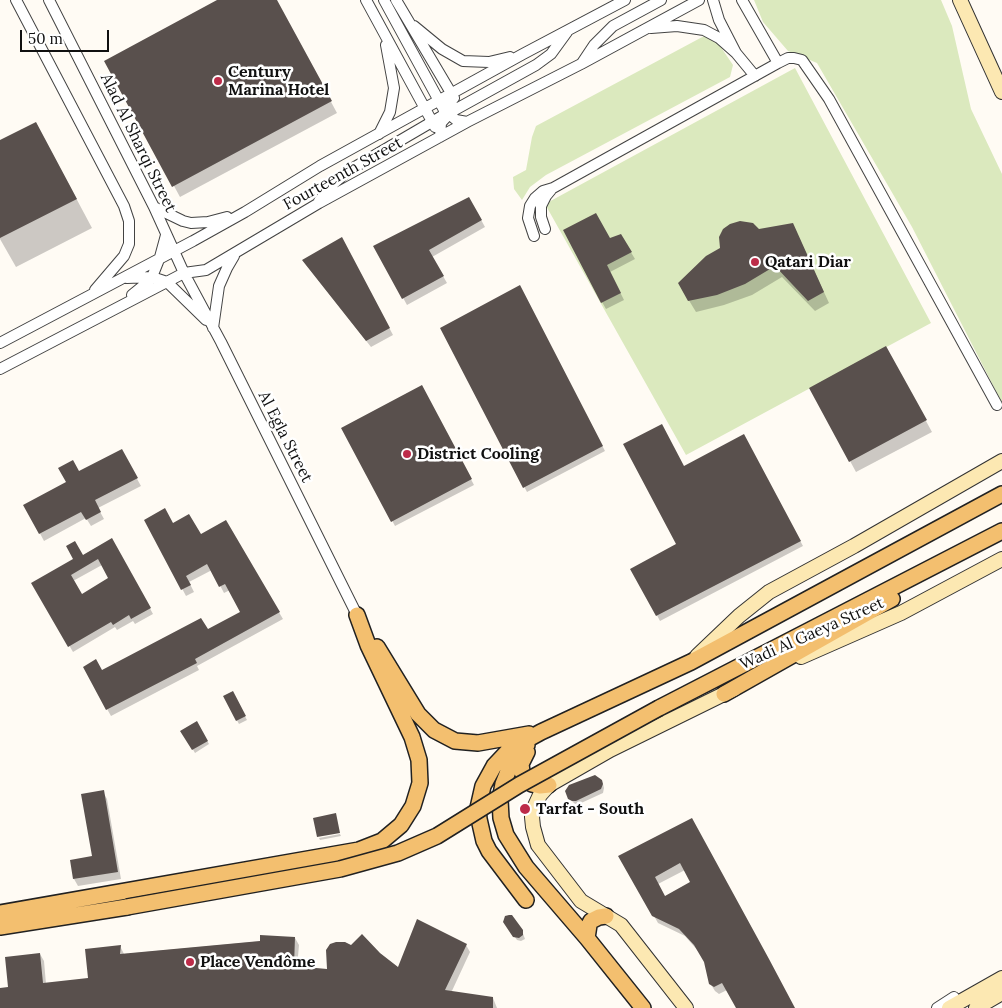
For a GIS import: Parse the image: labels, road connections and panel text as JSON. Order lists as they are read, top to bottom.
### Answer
{
  "streets": {
    "main road": ["Wadi Al Gaeya Street"],
    "street": ["Alad Al Sharqi Street", "Fourteenth Street", "Al Egla Street"]
  },
  "crossings": [
    ["Alad Al Sharqi Street", "Fourteenth Street"],
    ["Alad Al Sharqi Street", "Al Egla Street"],
    ["Fourteenth Street", "Al Egla Street"]
  ],
  "places": [
    "Century Marina Hotel",
    "Qatari Diar",
    "District Cooling",
    "Tarfat - South",
    "Place Vendôme"
  ],
  "scale_bar": "50 m"
}
